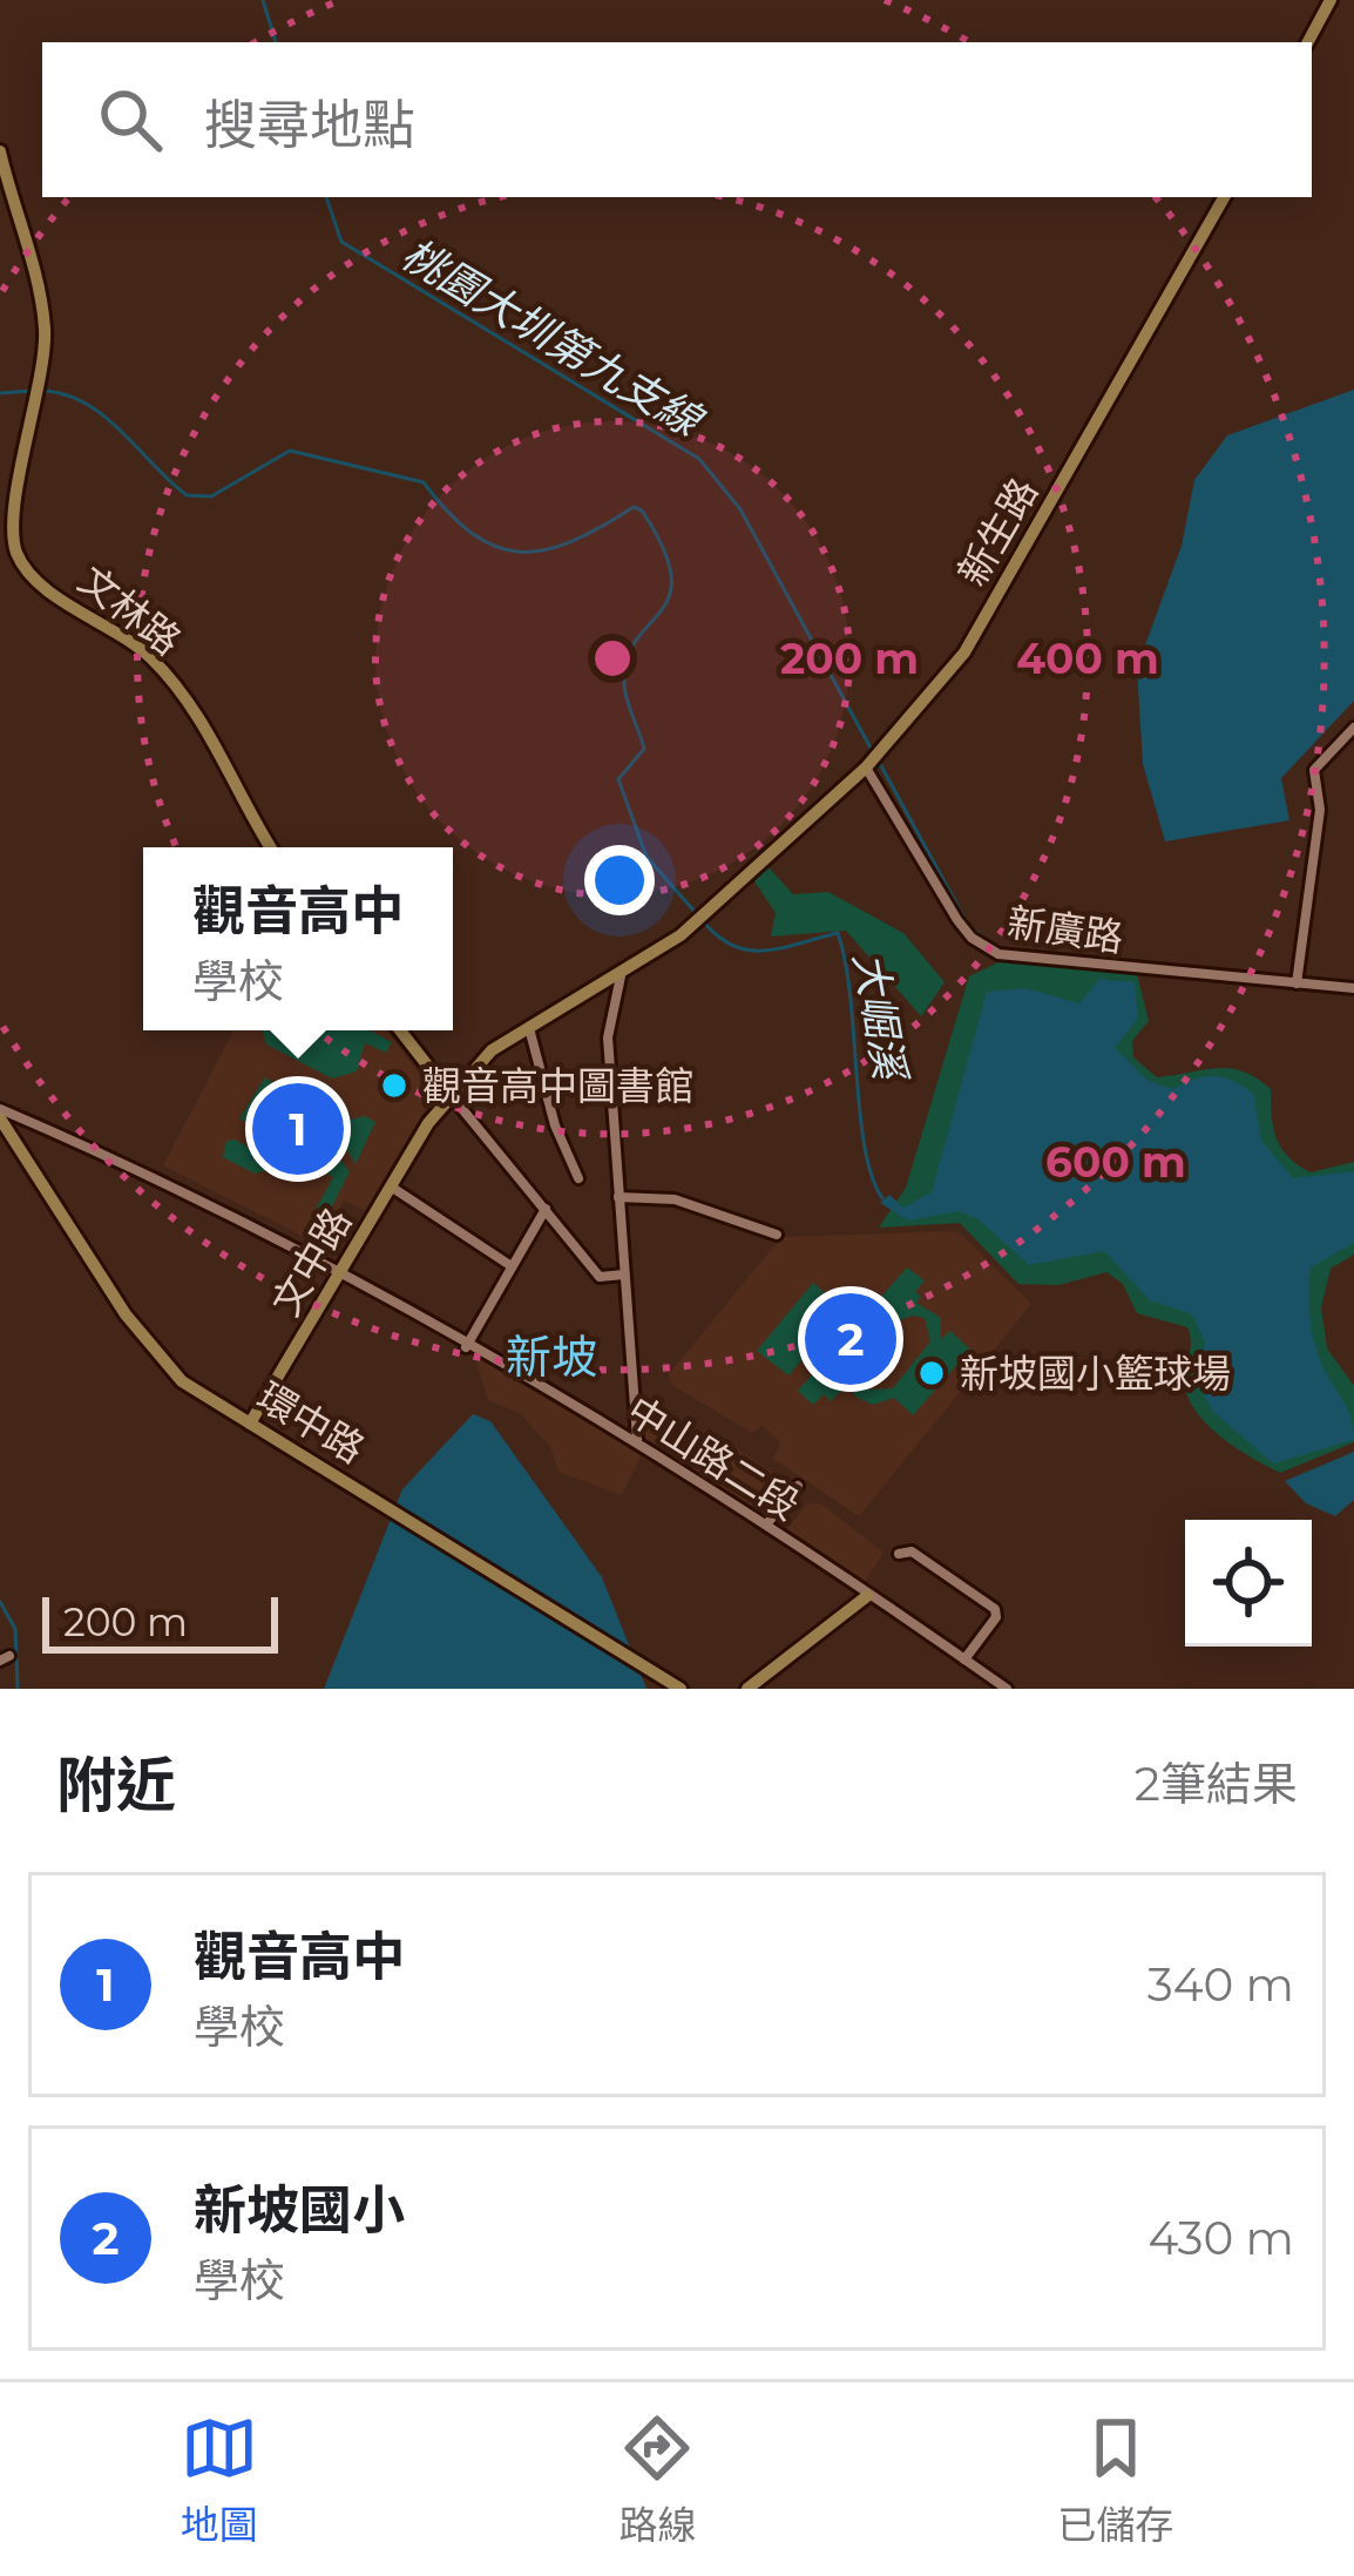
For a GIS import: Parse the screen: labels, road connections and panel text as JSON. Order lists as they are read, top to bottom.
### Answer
{
  "streets": {
    "street": [
      "新生路",
      "文林路",
      "新廣路",
      "文中路",
      "環中路",
      "中山路二段"
    ]
  },
  "crossings": [
    ["新生路", "新廣路"],
    ["新生路", "文中路"],
    ["文中路", "環中路"],
    ["文中路", "中山路二段"],
    ["環中路", "中山路二段"]
  ],
  "districts": ["新坡"],
  "water": ["桃園大圳第九支線", "大崛溪"],
  "places": ["觀音高中圖書館", "新坡國小籃球場"],
  "scale_bar": "200 m",
  "page": {
    "search": "搜尋地點",
    "popup": ["觀音高中", "學校"],
    "pins": ["1", "2"],
    "scale": "200 m",
    "heading": ["附近", "2筆結果"],
    "list": [
      {
        "mark": "1",
        "name": "觀音高中",
        "note": "學校",
        "value": "340 m"
      },
      {
        "mark": "2",
        "name": "新坡國小",
        "note": "學校",
        "value": "430 m"
      }
    ],
    "nav": ["地圖", "路線", "已儲存"]
  },
  "rings": ["200 m", "400 m", "600 m"]
}
